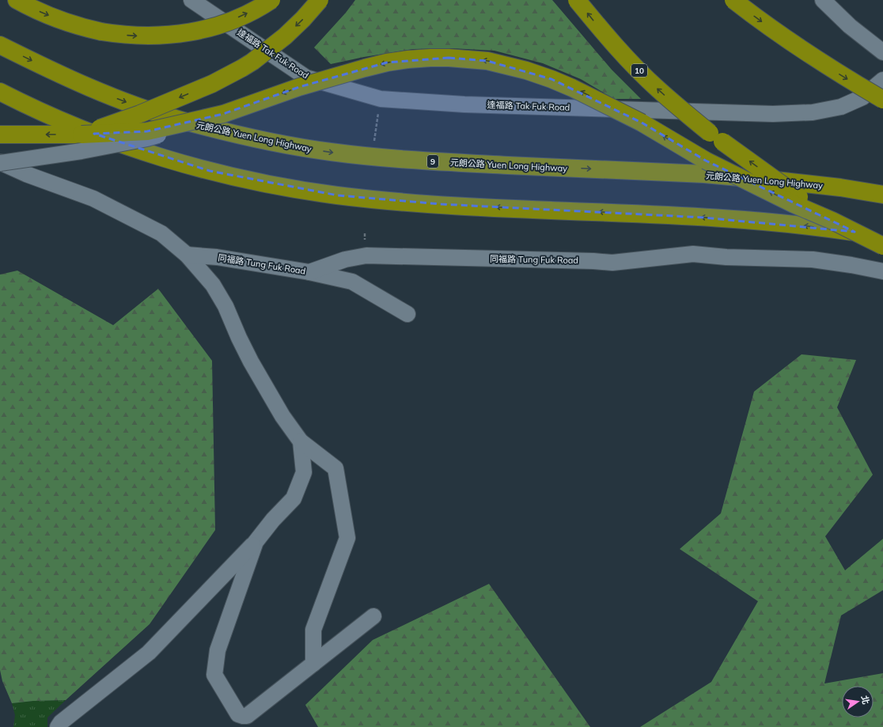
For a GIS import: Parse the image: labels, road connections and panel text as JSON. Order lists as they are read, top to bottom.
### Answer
{
  "streets": {
    "highway": ["10", "元朗公路 Yuen Long Highway", "9"],
    "street": ["達福路 Tak Fuk Road", "同福路 Tung Fuk Road"]
  },
  "north": "right"
}
